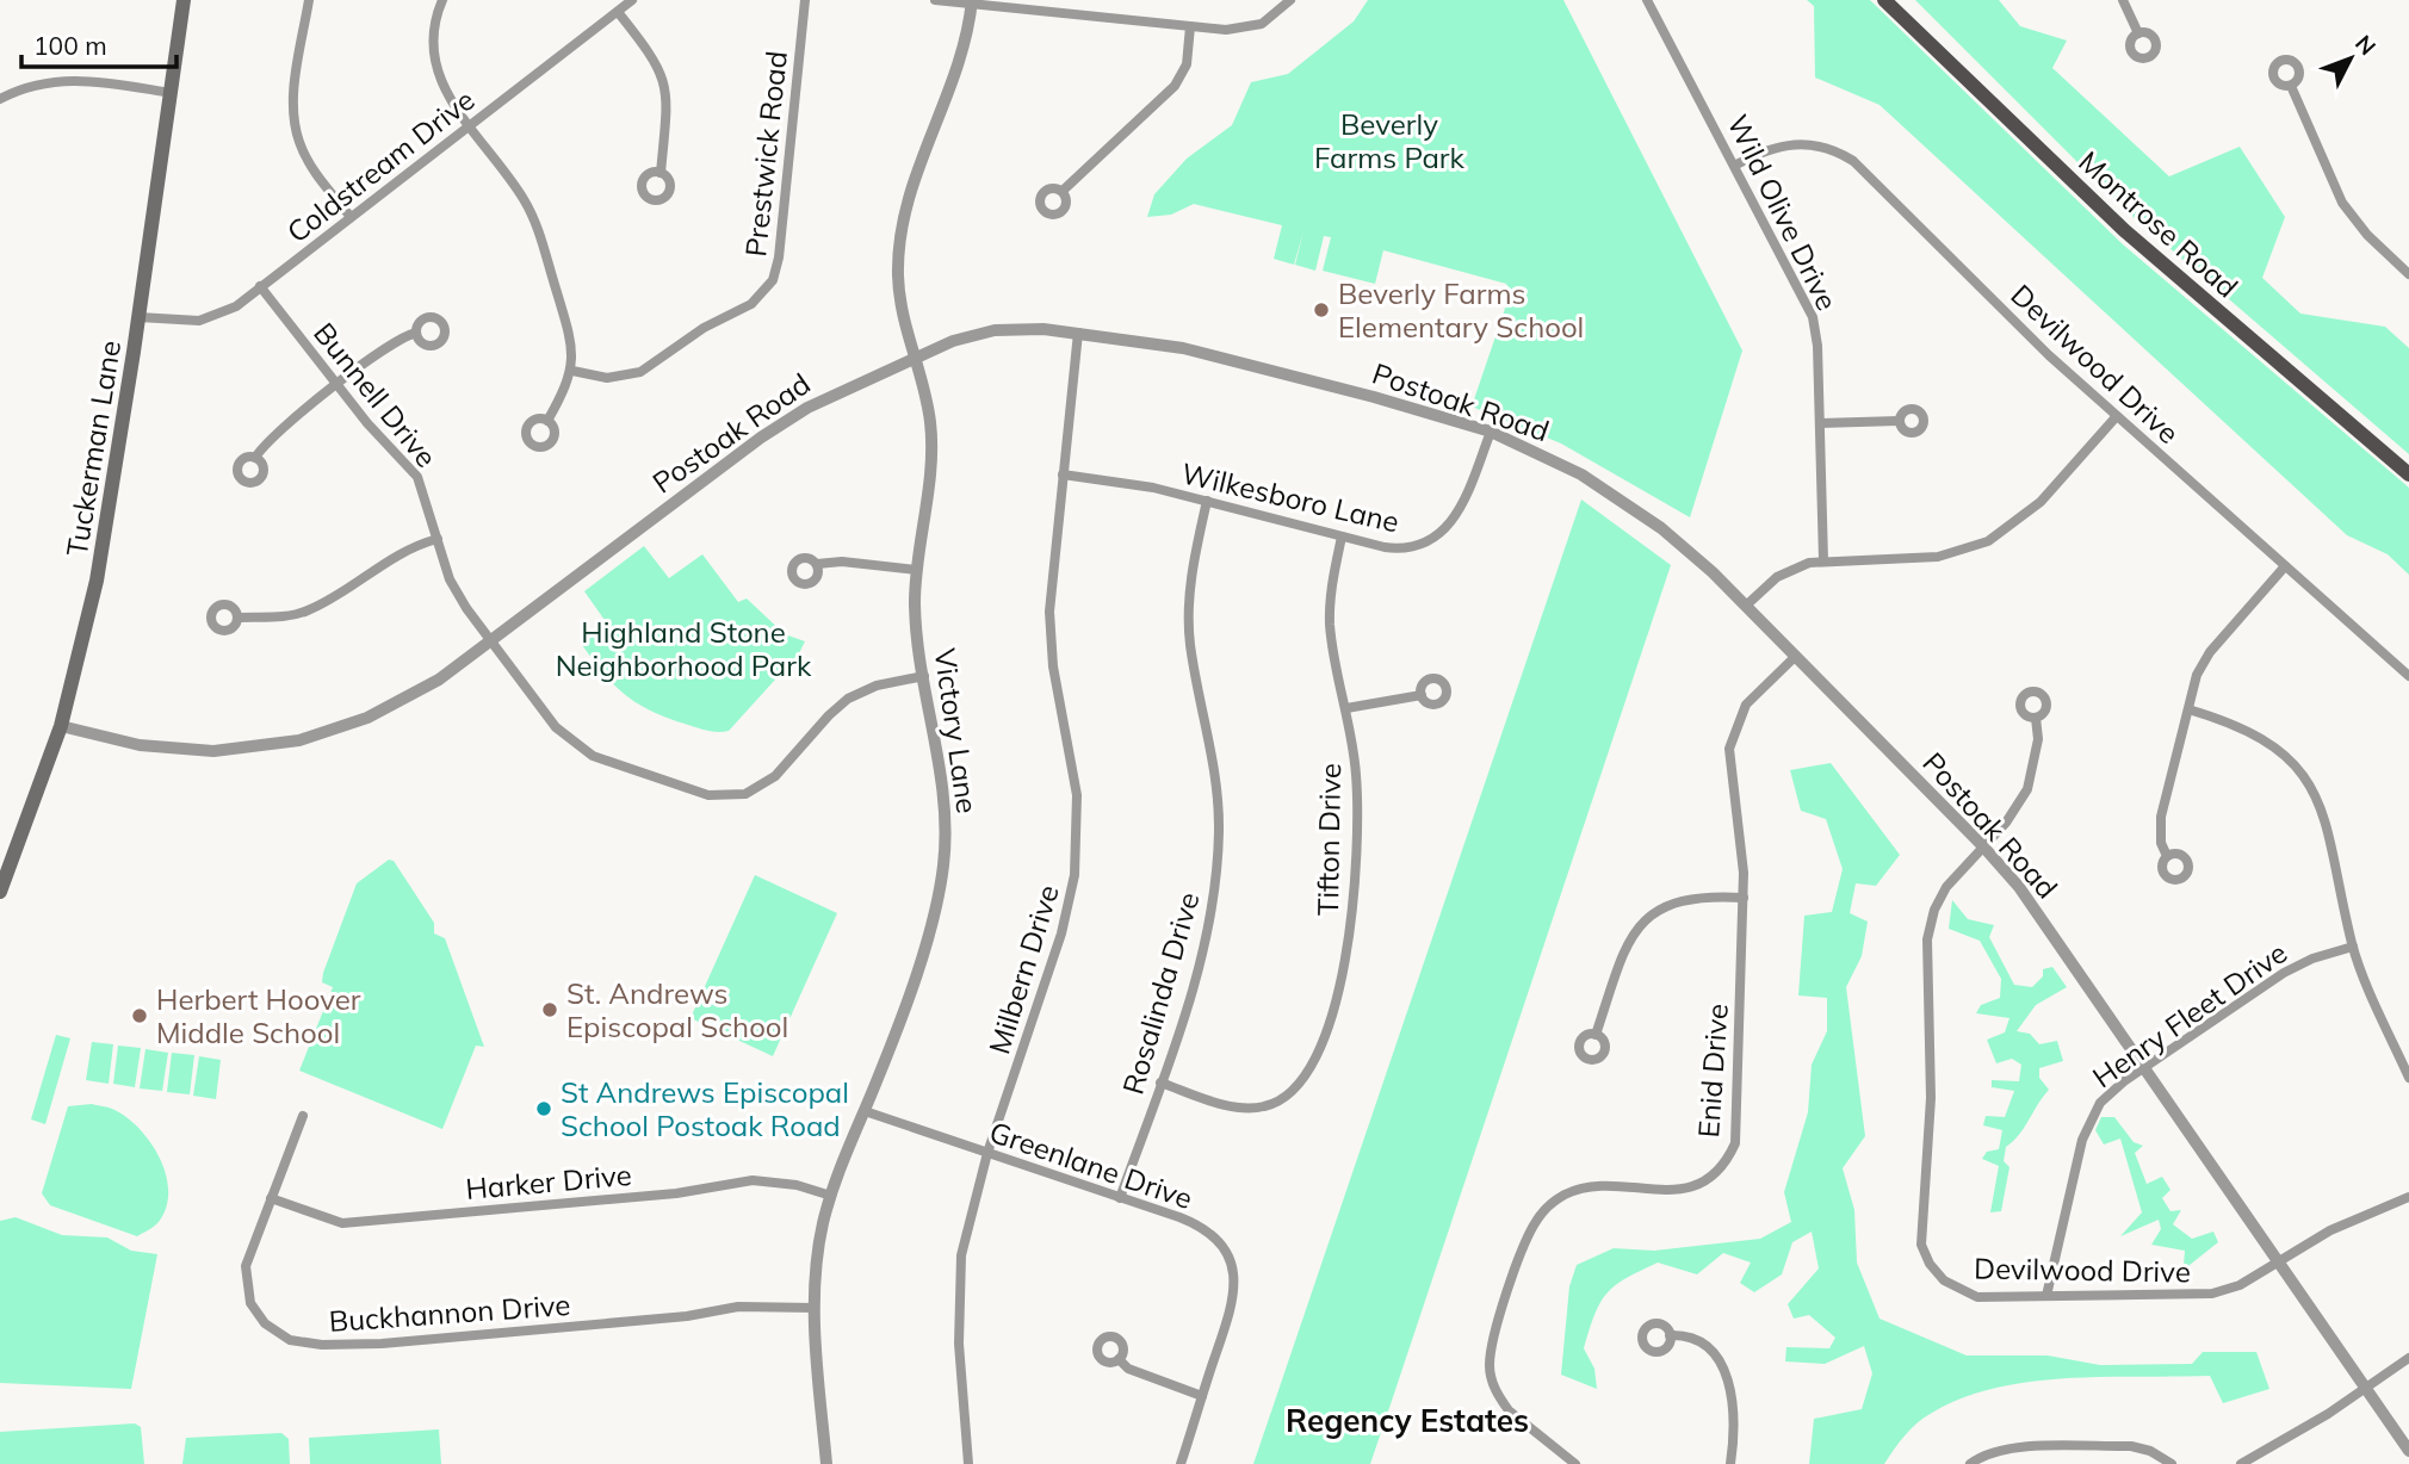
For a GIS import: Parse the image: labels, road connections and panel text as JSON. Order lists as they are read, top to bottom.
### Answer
{
  "streets": {
    "main road": ["Montrose Road", "Tuckerman Lane"],
    "street": [
      "Prestwick Road",
      "Coldstream Drive",
      "Wild Olive Drive",
      "Devilwood Drive",
      "Bunnell Drive",
      "Postoak Road",
      "Wilkesboro Lane",
      "Victory Lane",
      "Tifton Drive",
      "Milbern Drive",
      "Rosalinda Drive",
      "Henry Fleet Drive",
      "Enid Drive",
      "Greenlane Drive",
      "Harker Drive",
      "Buckhannon Drive"
    ]
  },
  "crossings": [
    ["Coldstream Drive", "Bunnell Drive"],
    ["Coldstream Drive", "Tuckerman Lane"],
    ["Wild Olive Drive", "Devilwood Drive"],
    ["Devilwood Drive", "Postoak Road"],
    ["Devilwood Drive", "Henry Fleet Drive"],
    ["Bunnell Drive", "Postoak Road"],
    ["Bunnell Drive", "Victory Lane"],
    ["Postoak Road", "Tuckerman Lane"],
    ["Postoak Road", "Wilkesboro Lane"],
    ["Postoak Road", "Victory Lane"],
    ["Postoak Road", "Milbern Drive"],
    ["Postoak Road", "Henry Fleet Drive"],
    ["Postoak Road", "Enid Drive"],
    ["Wilkesboro Lane", "Tifton Drive"],
    ["Wilkesboro Lane", "Milbern Drive"],
    ["Wilkesboro Lane", "Rosalinda Drive"],
    ["Victory Lane", "Greenlane Drive"],
    ["Victory Lane", "Harker Drive"],
    ["Victory Lane", "Buckhannon Drive"],
    ["Tifton Drive", "Rosalinda Drive"],
    ["Milbern Drive", "Greenlane Drive"],
    ["Rosalinda Drive", "Greenlane Drive"],
    ["Harker Drive", "Buckhannon Drive"]
  ],
  "districts": ["Regency Estates"],
  "parks": ["Beverly Farms Park", "Highland Stone Neighborhood Park"],
  "places": [
    "Beverly Farms Elementary School",
    "St. Andrews Episcopal School",
    "Herbert Hoover Middle School",
    "St Andrews Episcopal School Postoak Road"
  ],
  "scale_bar": "100 m",
  "north": "top right"
}
